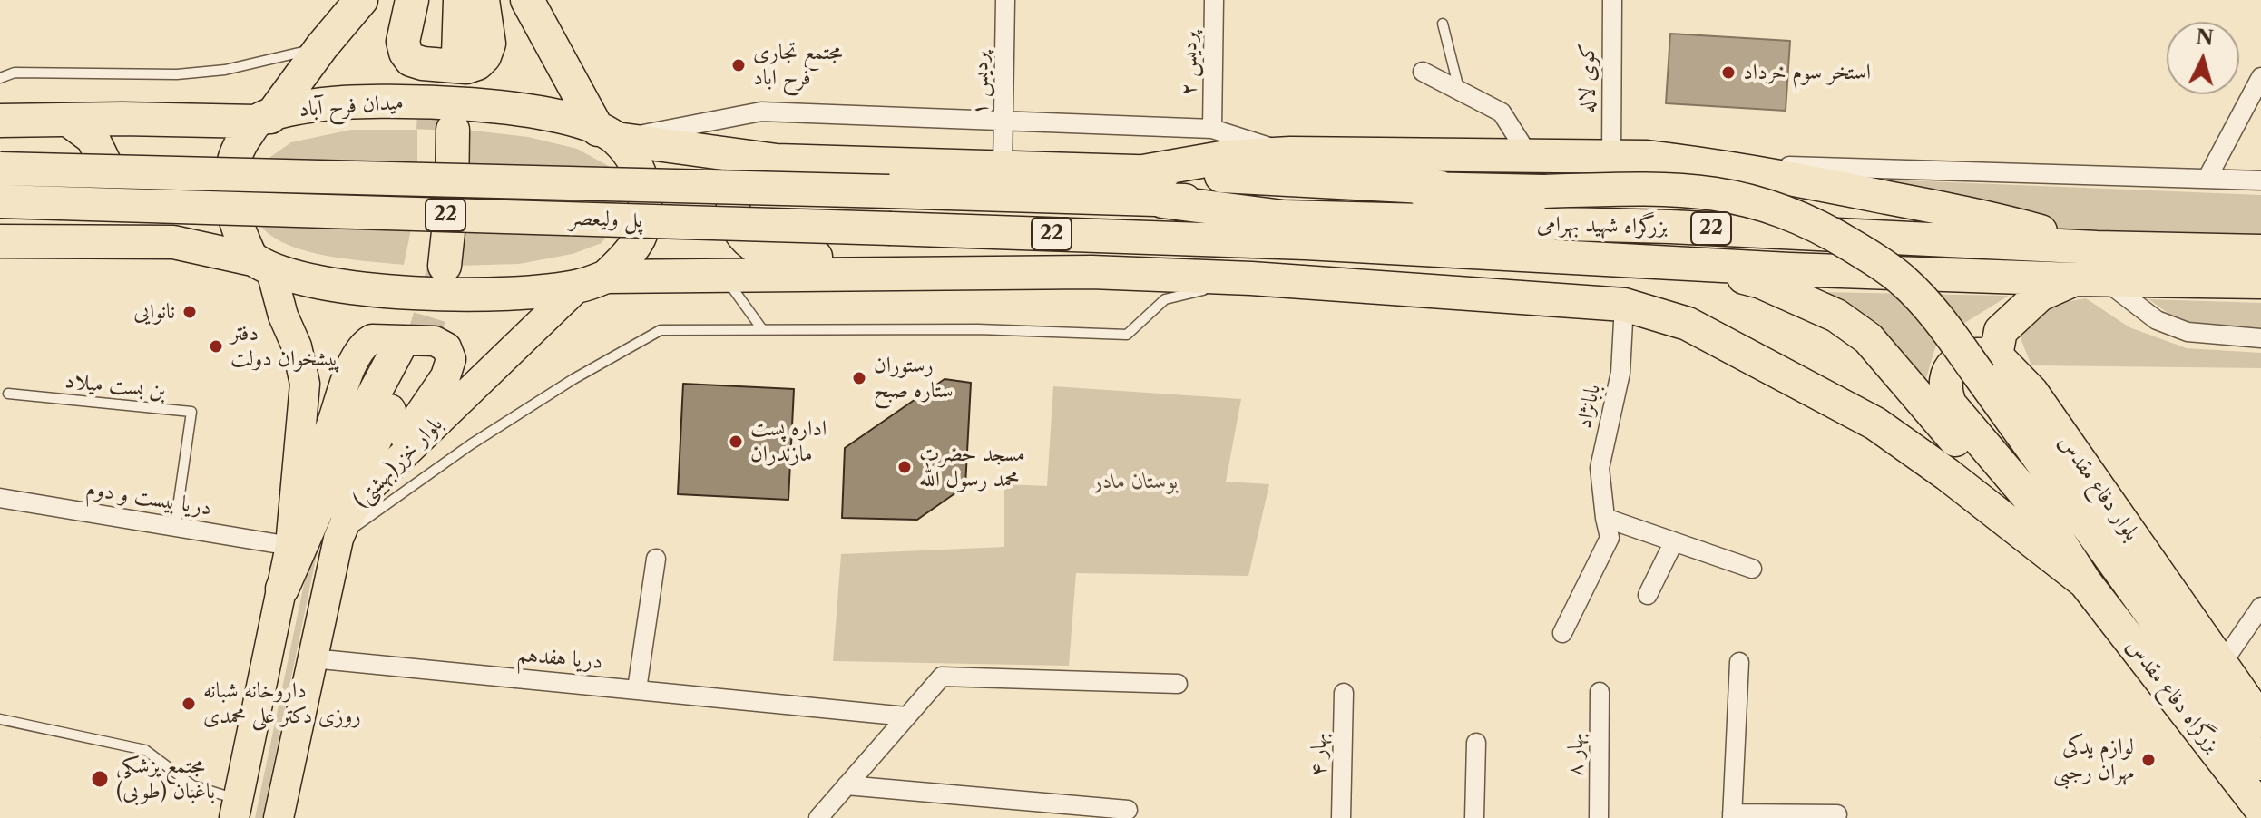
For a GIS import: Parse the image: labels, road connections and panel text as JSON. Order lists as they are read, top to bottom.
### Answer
{
  "streets": {
    "highway": [
      "میدان فرح آباد",
      "22",
      "پل ولیعصر",
      "بزرگراه شهید بهرامی",
      "بلوار دفاع مقدس",
      "بزرگراه دفاع مقدس"
    ],
    "main road": ["بلوار خزر(بهشتی)"],
    "street": [
      "پردیس ۲",
      "کوی لاله",
      "پردیس ۱",
      "بابانژاد",
      "دریا بیست و دوم",
      "دریا هفدهم",
      "بهار ۴",
      "بهار ۸"
    ],
    "lane": ["بن بست میلاد"]
  },
  "crossings": [
    ["پردیس ۱", "میدان فرح آباد"],
    ["پل ولیعصر", "بزرگراه شهید بهرامی"],
    ["بن بست میلاد", "دریا بیست و دوم"],
    ["بلوار خزر(بهشتی)", "دریا هفدهم"]
  ],
  "parks": ["بوستان مادر"],
  "places": [
    "مجتمع تجاری فرح اباد",
    "استخر سوم خرداد",
    "نانوایی",
    "دفتر پیشخوان دولت",
    "رستوران ستاره صبح",
    "اداره پست مازندران",
    "مسجد حضرت محمد رسول الله",
    "داروخانه شبانه روزی دکتر علی محمدی",
    "لوازم یدکی مهران رجبی",
    "مجتمع پزشکی باغبان (طوبی)"
  ],
  "north": "top"
}
